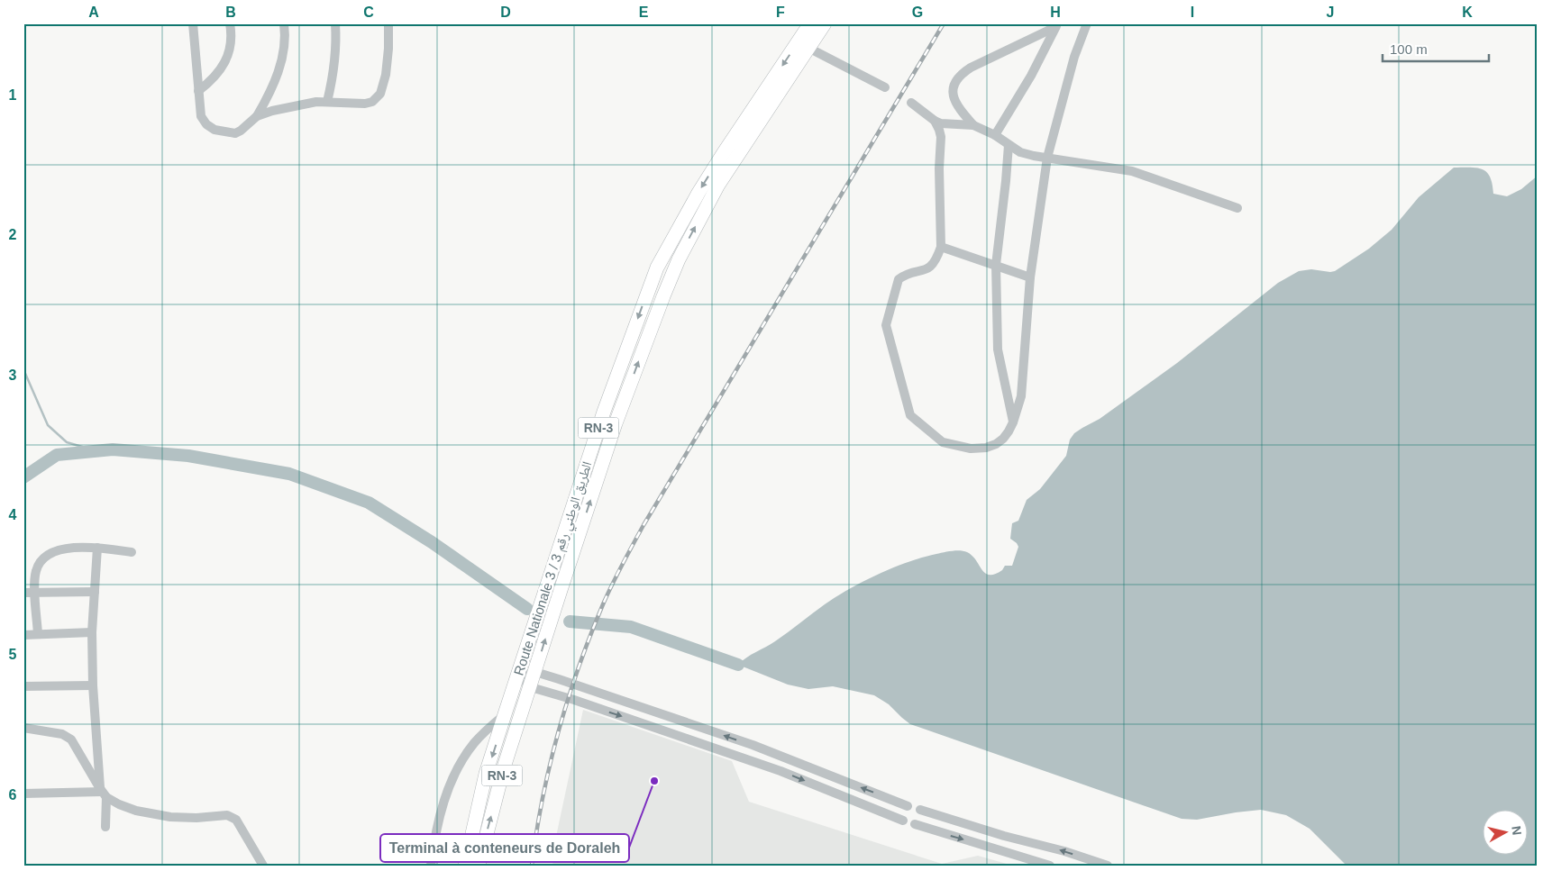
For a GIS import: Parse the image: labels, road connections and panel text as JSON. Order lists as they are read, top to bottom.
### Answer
{
  "streets": {
    "highway": ["RN-3", "Route Nationale 3 / الطريق الوطني رقم 3"]
  },
  "places": ["Terminal à conteneurs de Doraleh"],
  "scale_bar": "100 m",
  "north": "right",
  "grid": {
    "columns": [
      "A",
      "B",
      "C",
      "D",
      "E",
      "F",
      "G",
      "H",
      "I",
      "J",
      "K"
    ],
    "rows": [
      "1",
      "2",
      "3",
      "4",
      "5",
      "6"
    ]
  }
}
